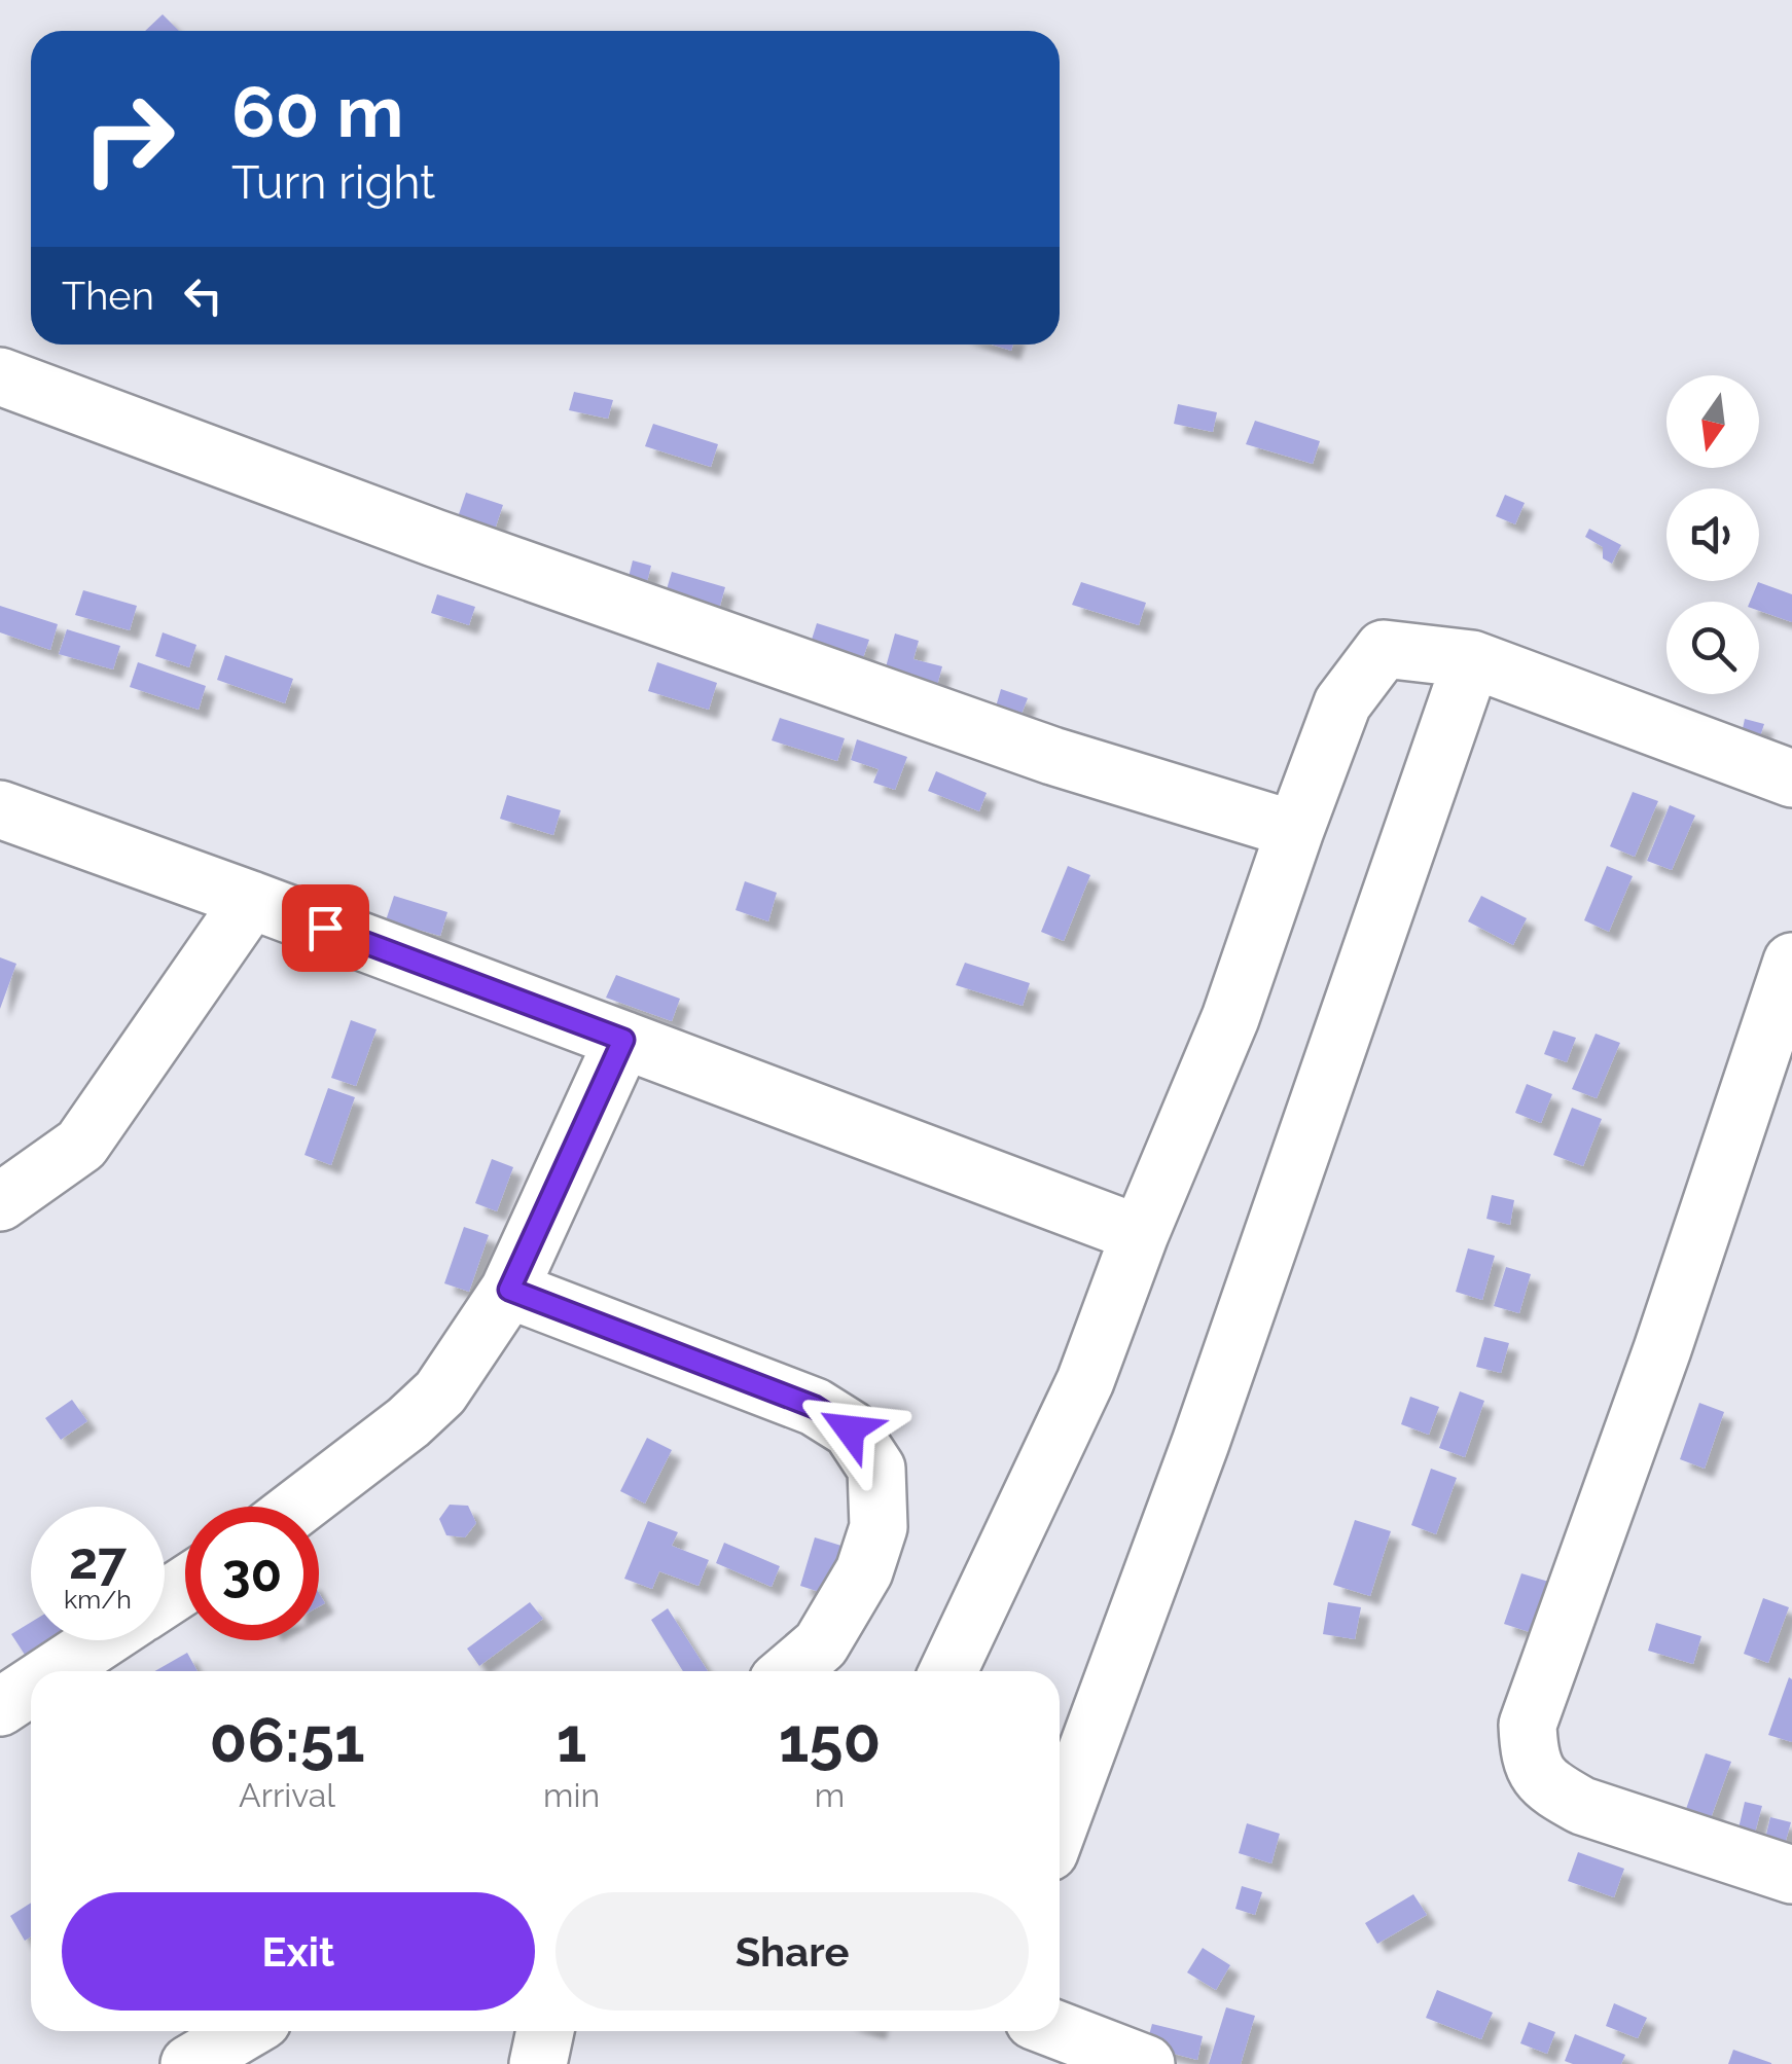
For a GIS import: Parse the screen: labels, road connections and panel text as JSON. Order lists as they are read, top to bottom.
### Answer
{
  "north": "bottom",
  "page": {
    "turn": ["60 m", "Turn right"],
    "then": "Then",
    "speed": "27 km/h",
    "limit": "30",
    "eta": [
      "06:51",
      "Arrival",
      "1",
      "min",
      "150",
      "m"
    ],
    "buttons": ["Exit", "Share"]
  }
}
